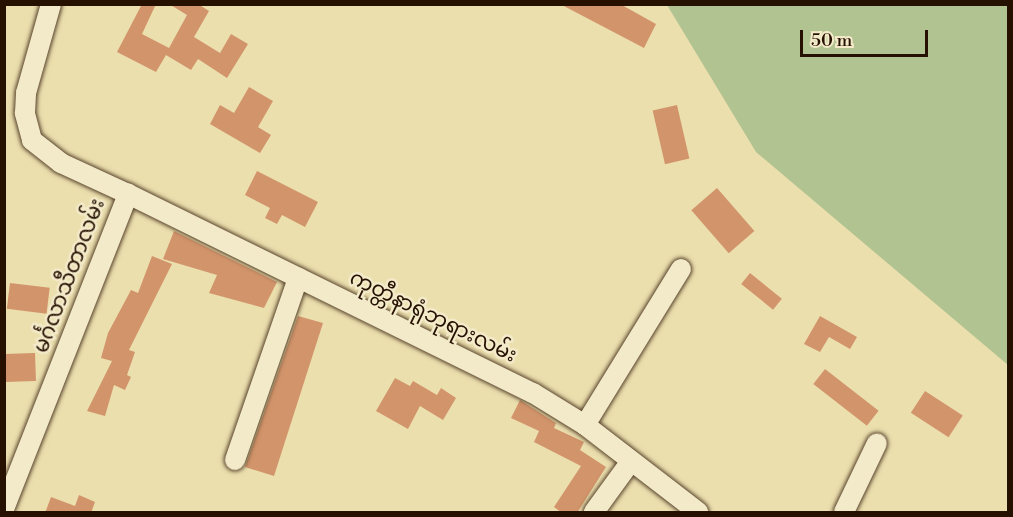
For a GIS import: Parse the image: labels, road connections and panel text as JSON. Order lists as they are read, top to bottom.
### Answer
{
  "streets": {
    "street": ["မင်္ဂလာသီတာလမ်း", "ကုတ္တီနာရုံဘုရားလမ်း"]
  },
  "crossings": [
    ["မင်္ဂလာသီတာလမ်း", "ကုတ္တီနာရုံဘုရားလမ်း"]
  ],
  "scale_bar": "50 m"
}
